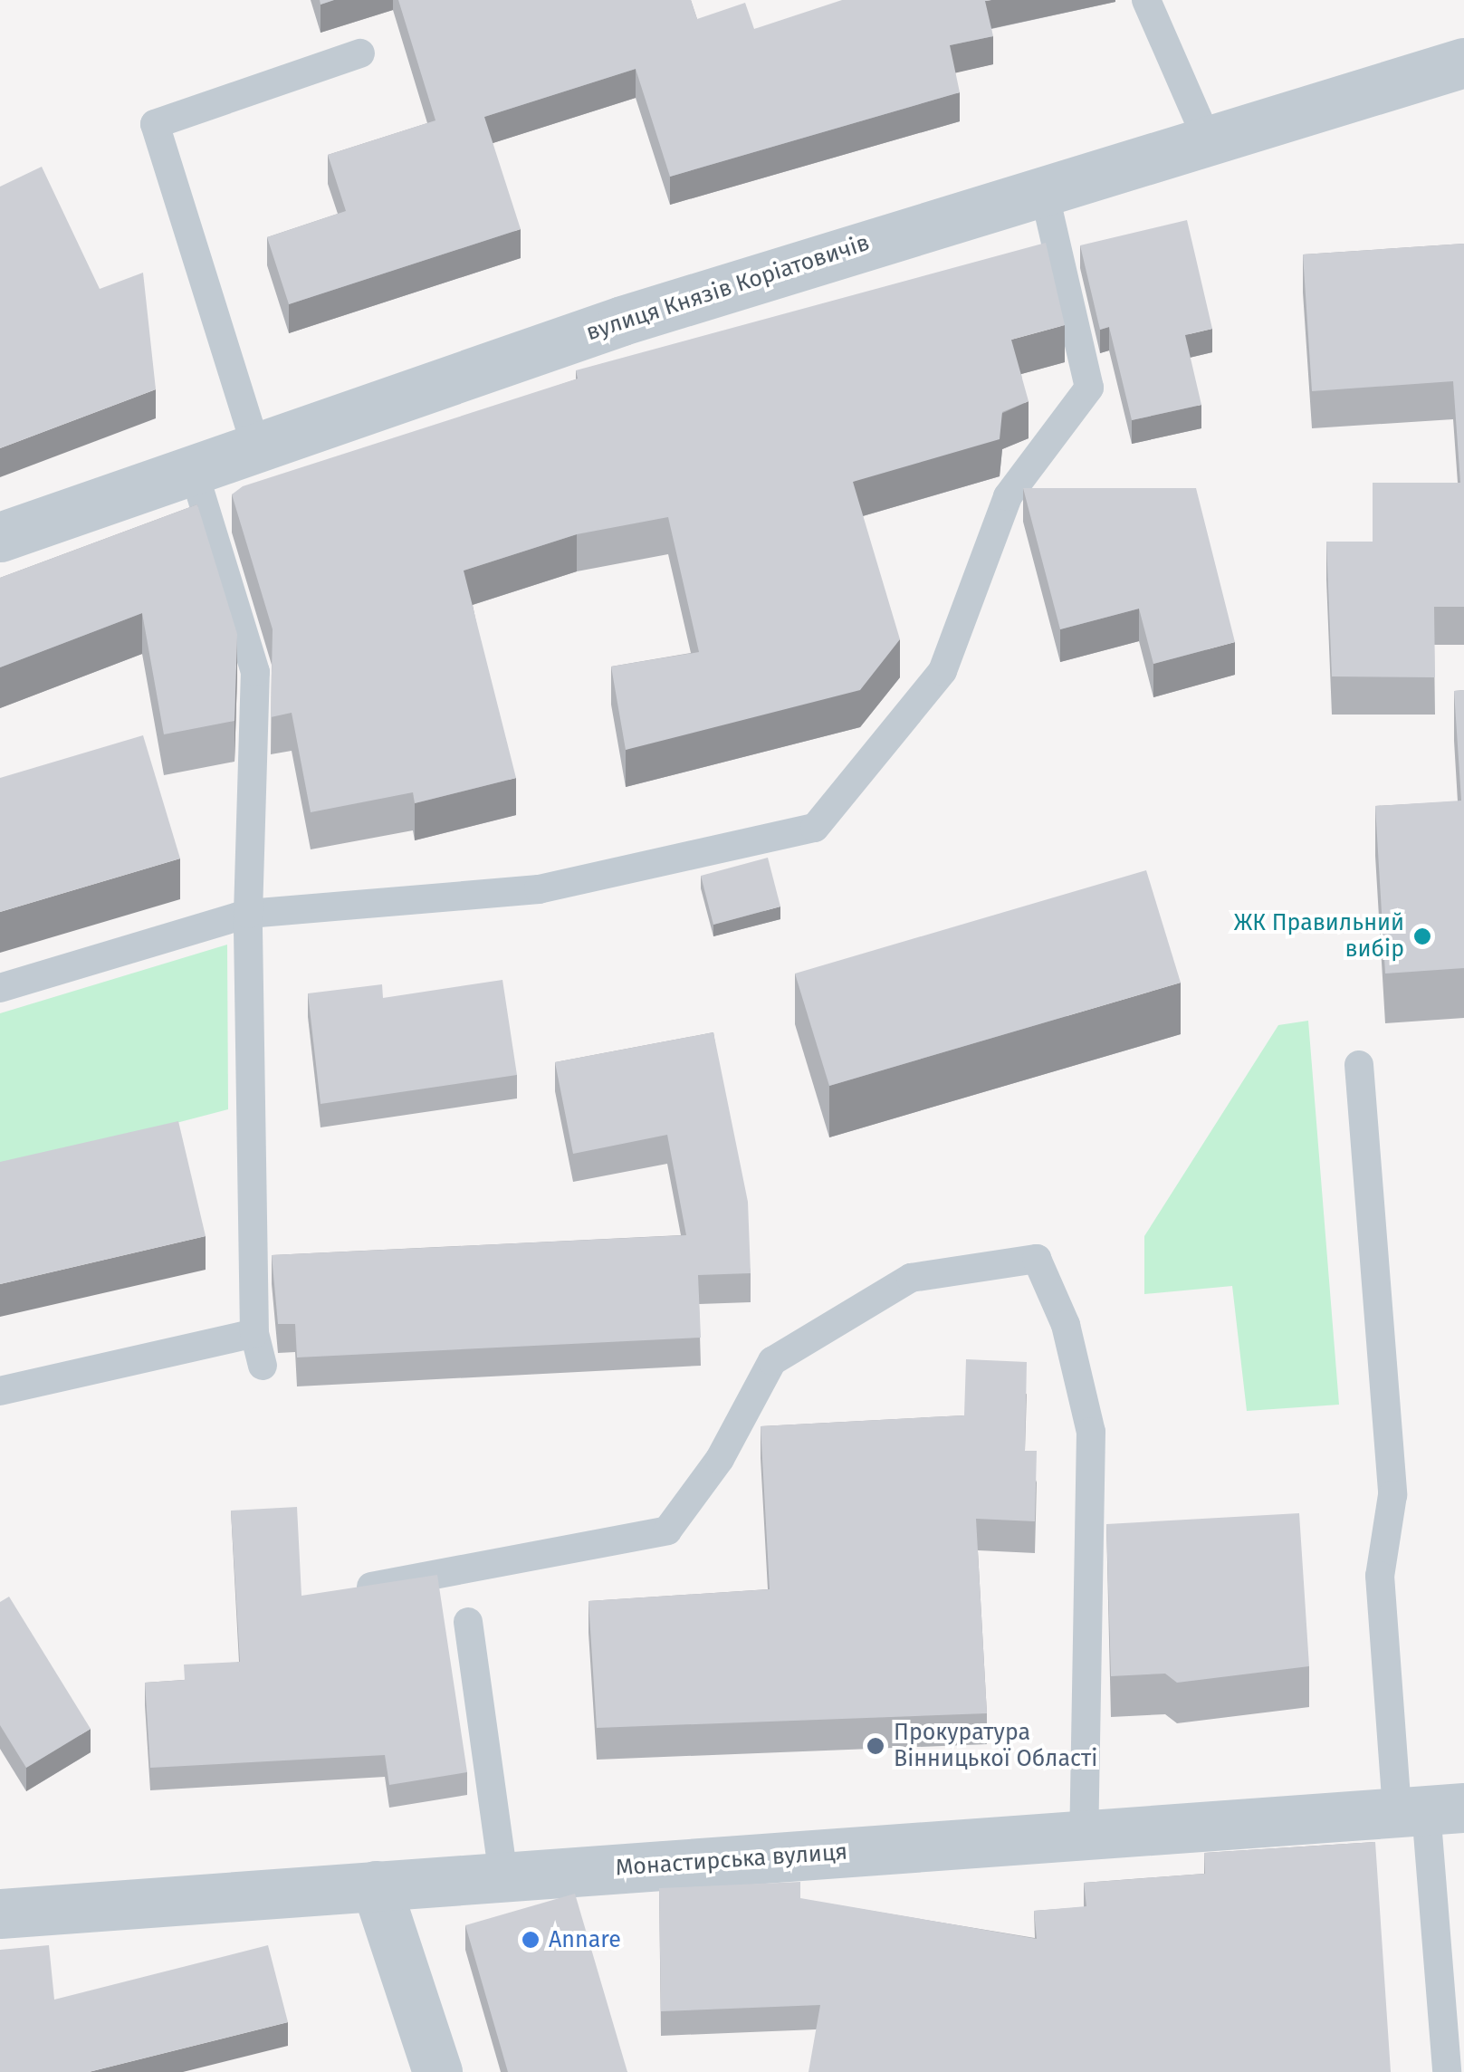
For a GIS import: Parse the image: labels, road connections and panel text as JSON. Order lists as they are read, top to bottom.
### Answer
{
  "streets": {
    "street": ["вулиця Князів Коріатовичів", "Монастирська вулиця"]
  },
  "places": ["ЖК Правильний вибір", "Прокуратура Вінницької Області", "Annare"]
}
